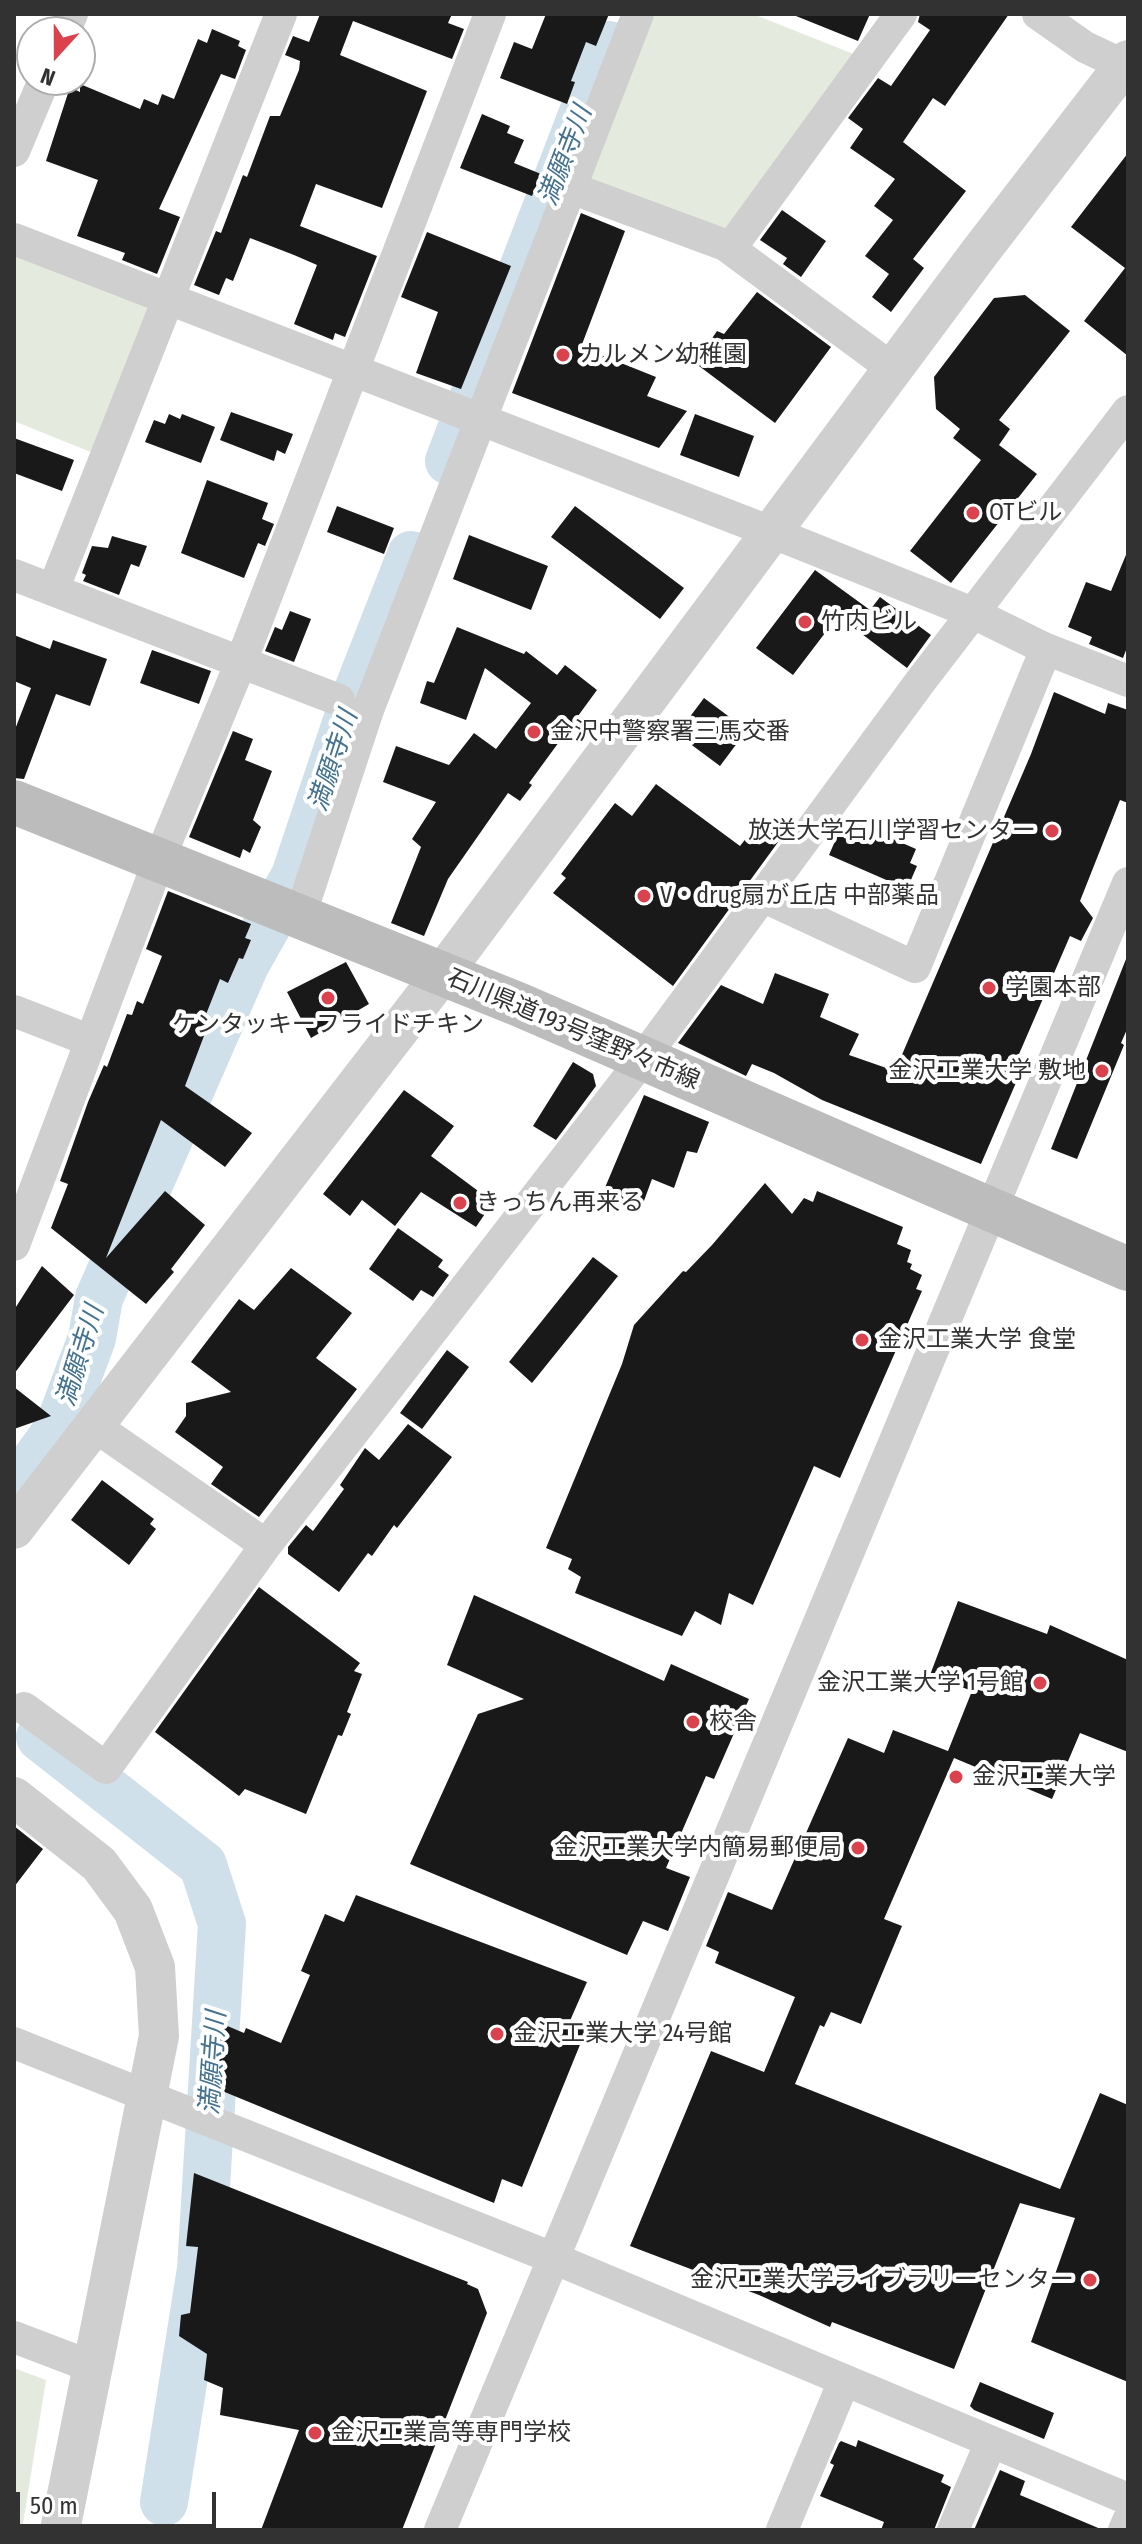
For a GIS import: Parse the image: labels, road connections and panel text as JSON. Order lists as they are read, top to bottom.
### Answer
{
  "streets": {
    "main road": ["石川県道193号窪野々市線"]
  },
  "water": ["満願寺川"],
  "places": [
    "カルメン幼稚園",
    "OTビル",
    "竹内ビル",
    "金沢中警察署三馬交番",
    "放送大学石川学習センター",
    "V・drug扇が丘店 中部薬品",
    "学園本部",
    "ケンタッキーフライドチキン",
    "金沢工業大学 敷地",
    "きっちん再来る",
    "金沢工業大学 食堂",
    "金沢工業大学 1号館",
    "校舎",
    "金沢工業大学",
    "金沢工業大学内簡易郵便局",
    "金沢工業大学 24号館",
    "金沢工業大学ライブラリーセンター",
    "金沢工業高等専門学校"
  ],
  "scale_bar": "50 m",
  "north": "bottom"
}
